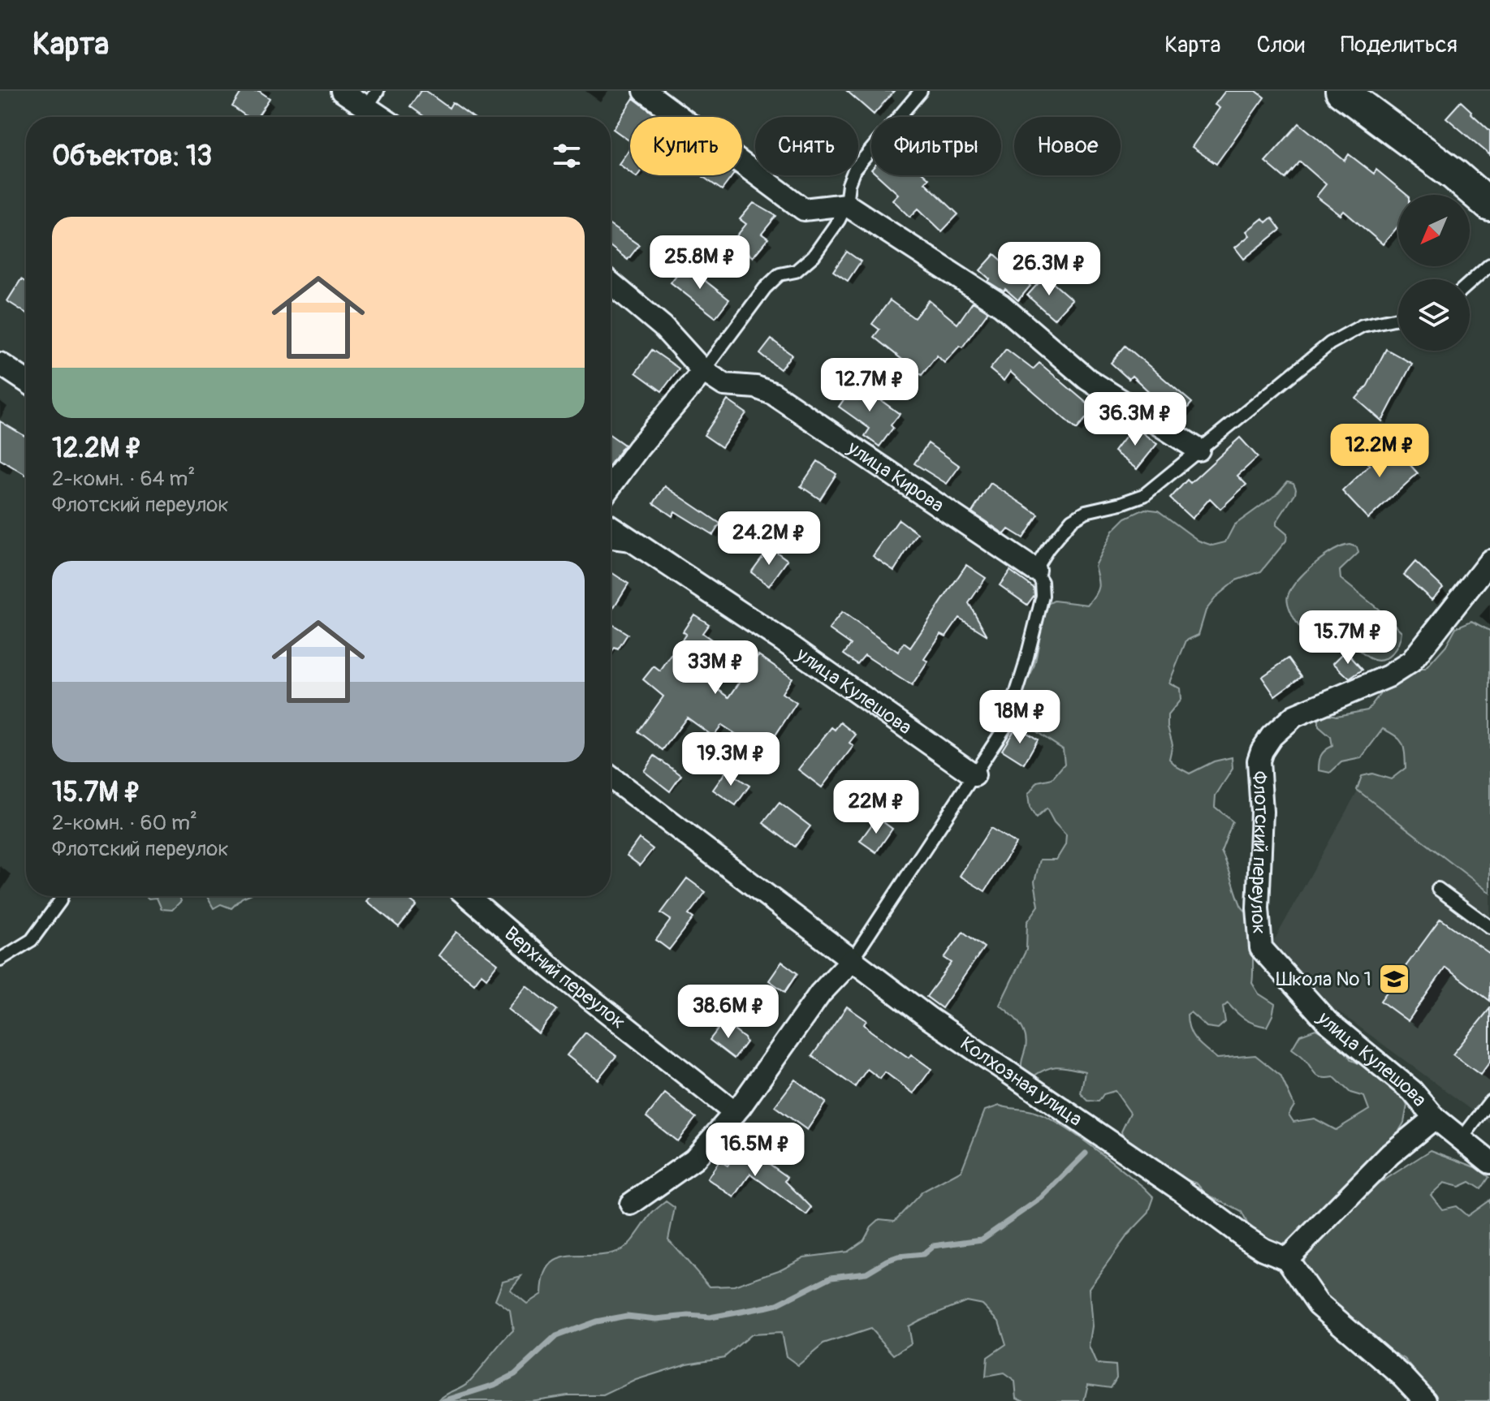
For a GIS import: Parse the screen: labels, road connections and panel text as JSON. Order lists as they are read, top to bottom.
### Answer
{
  "streets": {
    "street": [
      "улица Кирова",
      "улица Кулешова",
      "Флотский переулок",
      "Верхний переулок",
      "Колхозная улица"
    ]
  },
  "crossings": [
    ["улица Кулешова", "Флотский переулок"]
  ],
  "places": {
    "school or university": ["Школа № 1"]
  },
  "north": "bottom left",
  "page": {
    "header": "Карта",
    "nav": ["Карта", "Слои", "Поделиться"],
    "chip": [
      "Купить",
      "Снять",
      "Фильтры",
      "Новое"
    ],
    "heading": "Объектов: 13",
    "list": [
      {
        "name": "12.2M ₽",
        "note": "2-комн. · 64 m² · Флотский переулок"
      },
      {
        "name": "15.7M ₽",
        "note": "2-комн. · 60 m² · Флотский переулок"
      }
    ],
    "price": [
      "25.8M ₽",
      "26.3M ₽",
      "12.7M ₽",
      "36.3M ₽",
      "12.2M ₽",
      "24.2M ₽",
      "15.7M ₽",
      "33M ₽",
      "18M ₽",
      "19.3M ₽",
      "22M ₽",
      "38.6M ₽",
      "16.5M ₽"
    ]
  }
}
